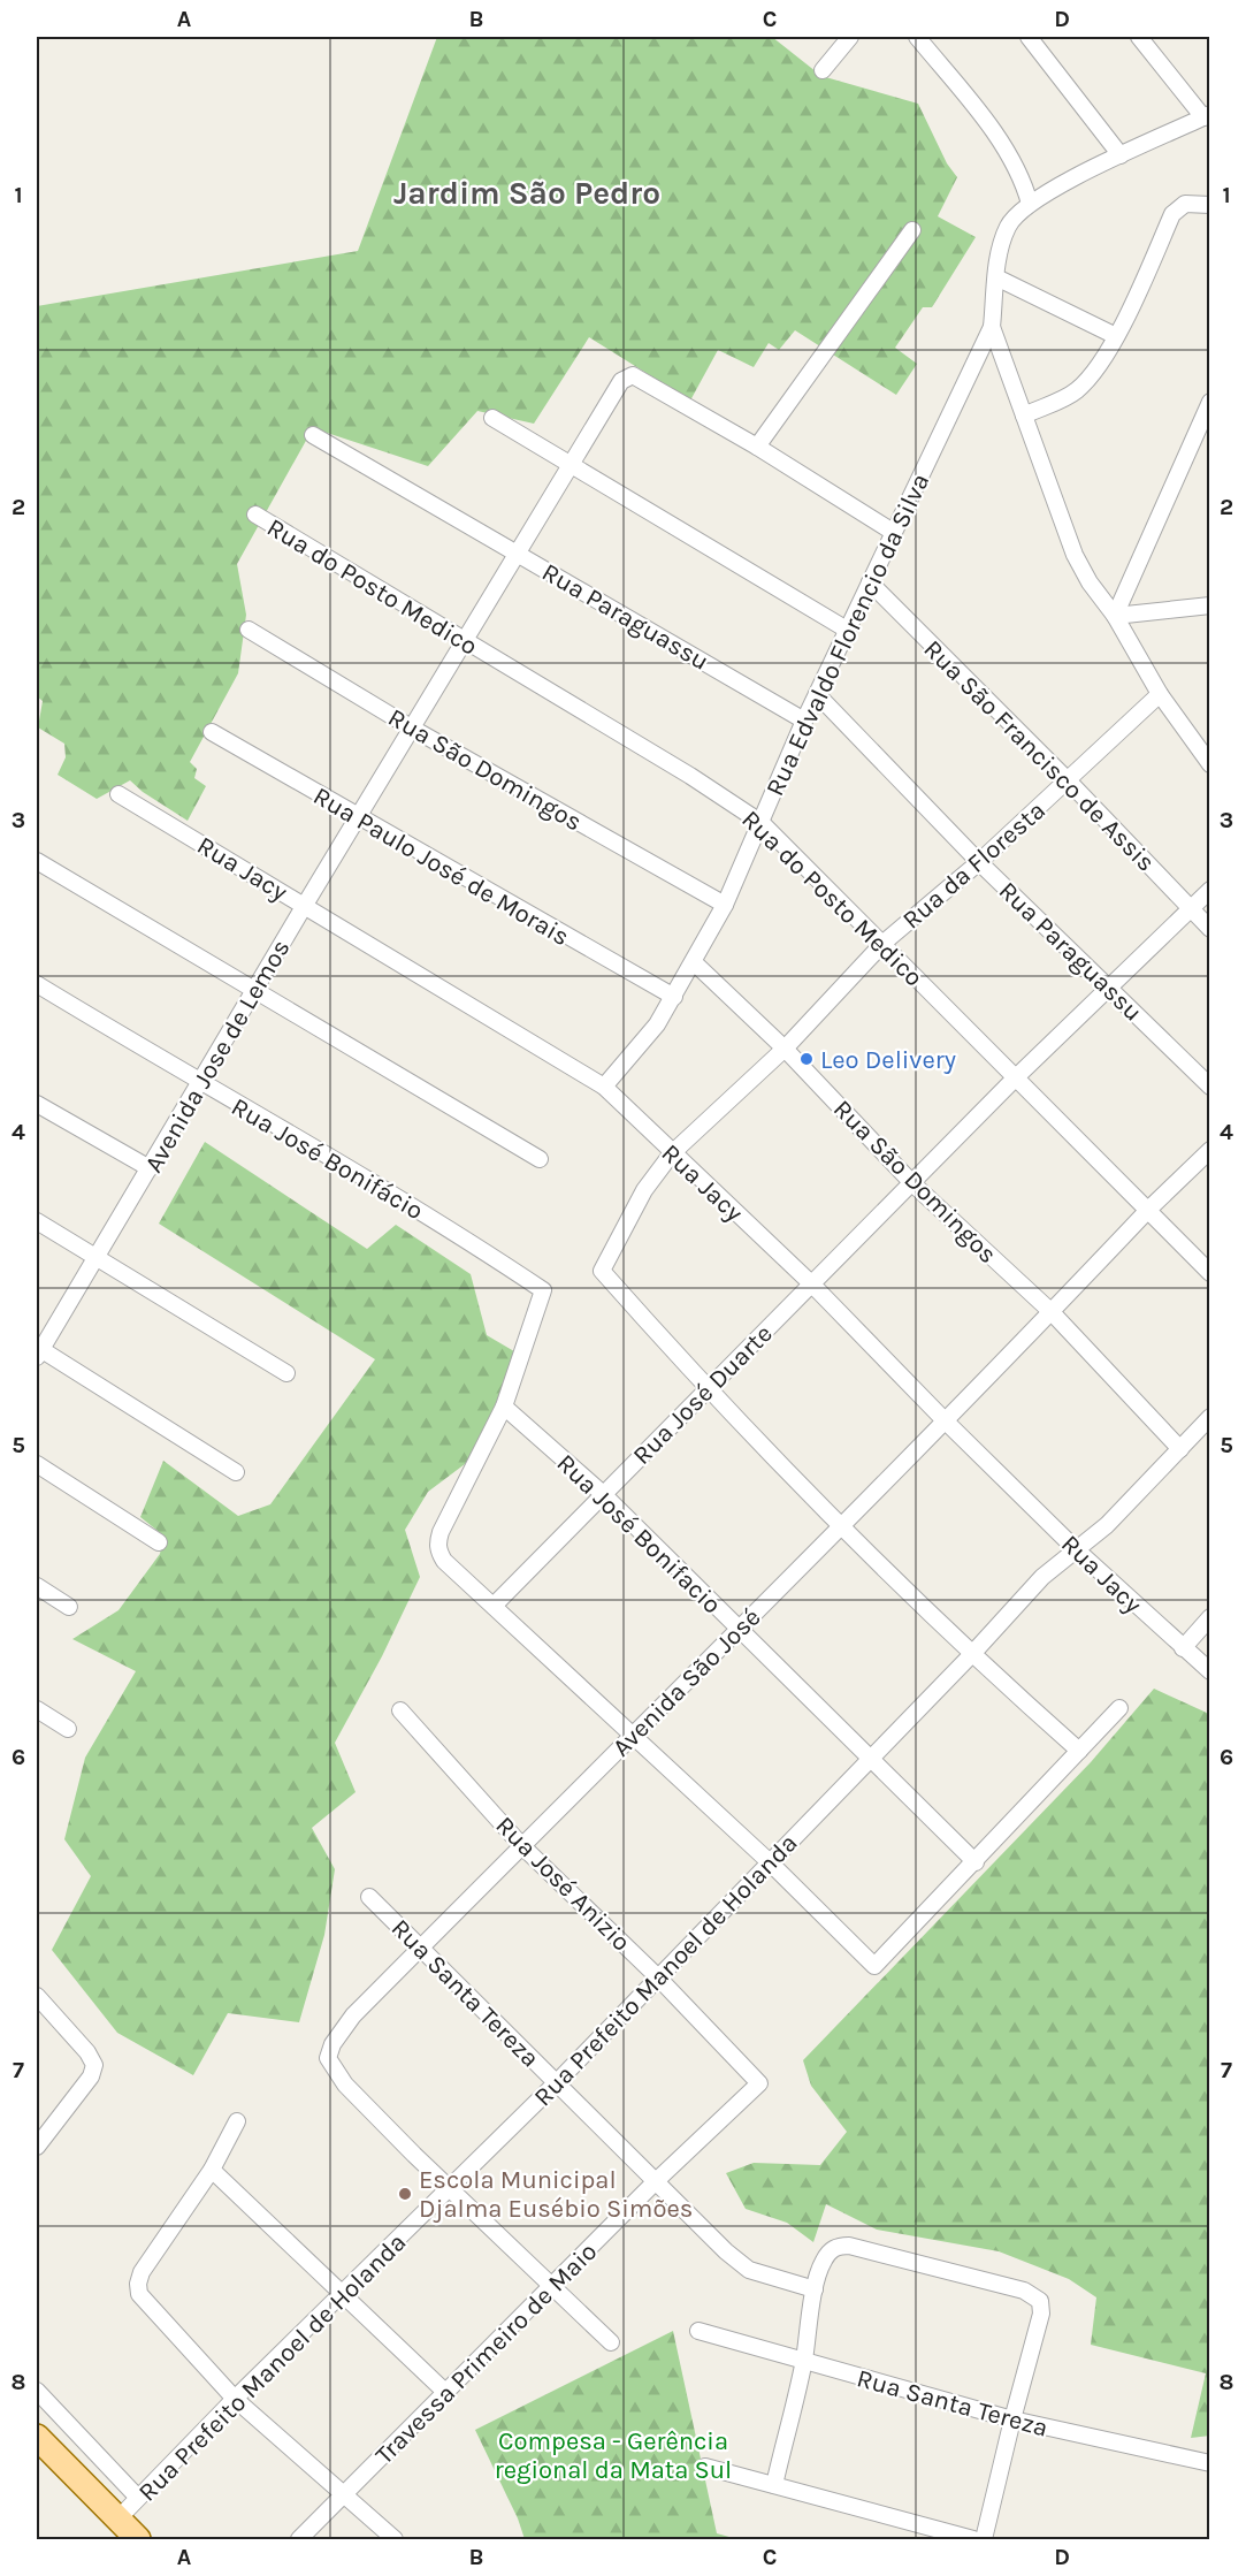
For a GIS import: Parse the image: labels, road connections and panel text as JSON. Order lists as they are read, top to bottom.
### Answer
{
  "streets": {
    "street": [
      "Rua do Posto Medico",
      "Rua Paraguassu",
      "Rua Edvaldo Florencio da Silva",
      "Rua São Francisco de Assis",
      "Rua São Domingos",
      "Rua da Floresta",
      "Rua Paulo José de Morais",
      "Rua Jacy",
      "Avenida Jose de Lemos",
      "Rua José Bonifácio",
      "Rua José Duarte",
      "Rua José Bonifacio",
      "Avenida São José",
      "Rua José Anizio",
      "Rua Prefeito Manoel de Holanda",
      "Rua Santa Tereza",
      "Travessa Primeiro de Maio"
    ]
  },
  "crossings": [
    ["Rua do Posto Medico", "Rua Edvaldo Florencio da Silva"],
    ["Rua do Posto Medico", "Rua da Floresta"],
    ["Rua do Posto Medico", "Avenida Jose de Lemos"],
    ["Rua do Posto Medico", "Rua José Duarte"],
    ["Rua Paraguassu", "Rua Edvaldo Florencio da Silva"],
    ["Rua Paraguassu", "Rua da Floresta"],
    ["Rua Paraguassu", "Avenida Jose de Lemos"],
    ["Rua Paraguassu", "Rua José Duarte"],
    ["Rua Edvaldo Florencio da Silva", "Rua São Francisco de Assis"],
    ["Rua Edvaldo Florencio da Silva", "Rua São Domingos"],
    ["Rua Edvaldo Florencio da Silva", "Rua Paulo José de Morais"],
    ["Rua Edvaldo Florencio da Silva", "Rua Jacy"],
    ["Rua São Francisco de Assis", "Rua da Floresta"],
    ["Rua São Domingos", "Rua da Floresta"],
    ["Rua São Domingos", "Avenida Jose de Lemos"],
    ["Rua São Domingos", "Rua José Duarte"],
    ["Rua São Domingos", "Avenida São José"],
    ["Rua São Domingos", "Rua Prefeito Manoel de Holanda"],
    ["Rua da Floresta", "Rua Jacy"],
    ["Rua da Floresta", "Rua José Duarte"],
    ["Rua Paulo José de Morais", "Avenida Jose de Lemos"],
    ["Rua Jacy", "Avenida Jose de Lemos"],
    ["Rua Jacy", "Rua José Duarte"],
    ["Rua Jacy", "Avenida São José"],
    ["Rua Jacy", "Rua Prefeito Manoel de Holanda"],
    ["Avenida Jose de Lemos", "Rua José Bonifácio"],
    ["Rua José Bonifácio", "Rua José Bonifacio"],
    ["Rua José Duarte", "Rua José Bonifacio"],
    ["Rua José Bonifacio", "Avenida São José"],
    ["Rua José Bonifacio", "Rua Prefeito Manoel de Holanda"],
    ["Avenida São José", "Rua José Anizio"],
    ["Avenida São José", "Rua Prefeito Manoel de Holanda"],
    ["Avenida São José", "Rua Santa Tereza"],
    ["Rua José Anizio", "Rua Prefeito Manoel de Holanda"],
    ["Rua José Anizio", "Travessa Primeiro de Maio"],
    ["Rua Prefeito Manoel de Holanda", "Rua Santa Tereza"],
    ["Rua Santa Tereza", "Travessa Primeiro de Maio"]
  ],
  "districts": ["Jardim São Pedro"],
  "parks": ["Compesa - Gerência regional da Mata Sul"],
  "places": ["Leo Delivery", "Escola Municipal Djalma Eusébio Simões"],
  "grid": {
    "columns": [
      "A",
      "B",
      "C",
      "D"
    ],
    "rows": [
      "1",
      "2",
      "3",
      "4",
      "5",
      "6",
      "7",
      "8"
    ]
  }
}
